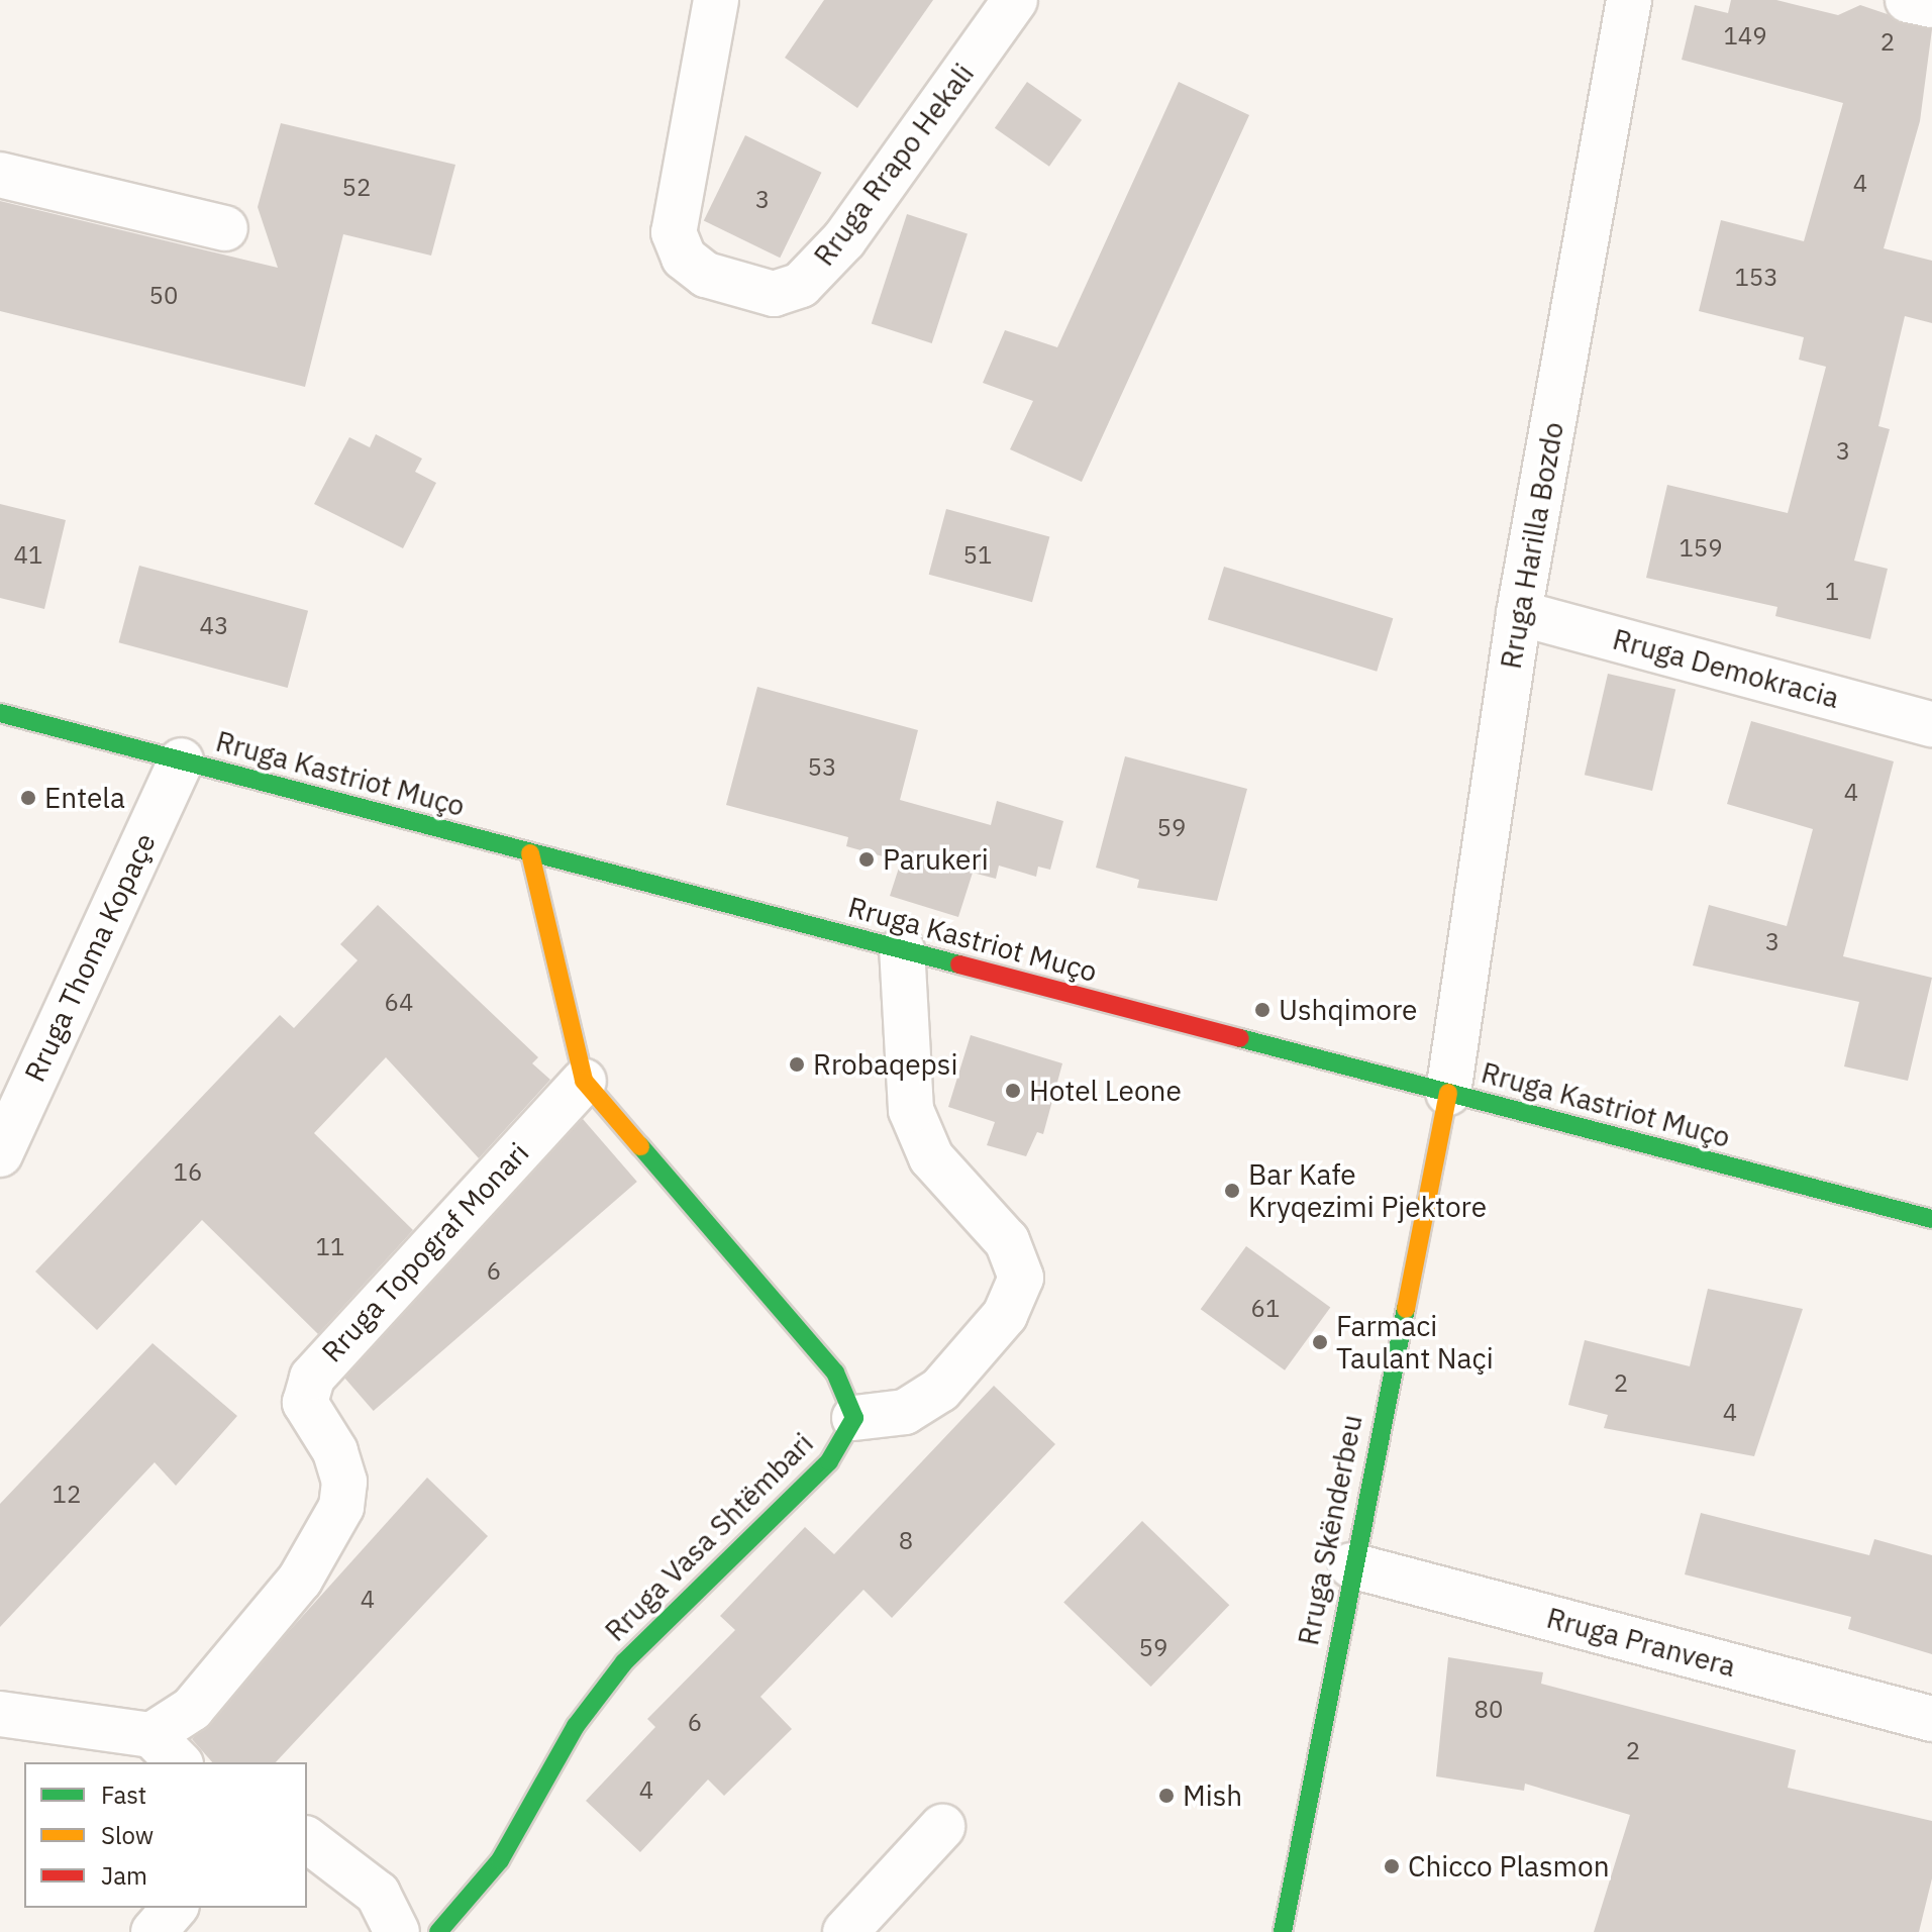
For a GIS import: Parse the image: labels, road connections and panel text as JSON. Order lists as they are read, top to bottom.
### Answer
{
  "streets": {
    "street": [
      "Rruga Rrapo Hekali",
      "Rruga Harilla Bozdo",
      "Rruga Demokracia",
      "Rruga Kastriot Muço",
      "Rruga Thoma Kopaçe",
      "Rruga Topograf Monari",
      "Rruga Skënderbeu",
      "Rruga Vasa Shtëmbari",
      "Rruga Pranvera"
    ]
  },
  "crossings": [
    ["Rruga Harilla Bozdo", "Rruga Demokracia"],
    ["Rruga Harilla Bozdo", "Rruga Kastriot Muço"],
    ["Rruga Harilla Bozdo", "Rruga Skënderbeu"],
    ["Rruga Kastriot Muço", "Rruga Thoma Kopaçe"],
    ["Rruga Kastriot Muço", "Rruga Skënderbeu"],
    ["Rruga Skënderbeu", "Rruga Pranvera"]
  ],
  "places": [
    "Entela",
    "Parukeri",
    "Ushqimore",
    "Rrobaqepsi",
    "Hotel Leone",
    "Bar Kafe Kryqezimi Pjektore",
    "Farmaci Taulant Naçi",
    "Mish",
    "Chicco Plasmon"
  ],
  "house_numbers": [
    "149",
    "2",
    "4",
    "52",
    "3",
    "153",
    "50",
    "3",
    "159",
    "41",
    "51",
    "1",
    "43",
    "53",
    "4",
    "59",
    "3",
    "64",
    "16",
    "11",
    "6",
    "61",
    "2",
    "4",
    "12",
    "8",
    "4",
    "59",
    "80",
    "6",
    "2",
    "4"
  ],
  "legend": ["Fast", "Slow", "Jam"]
}
